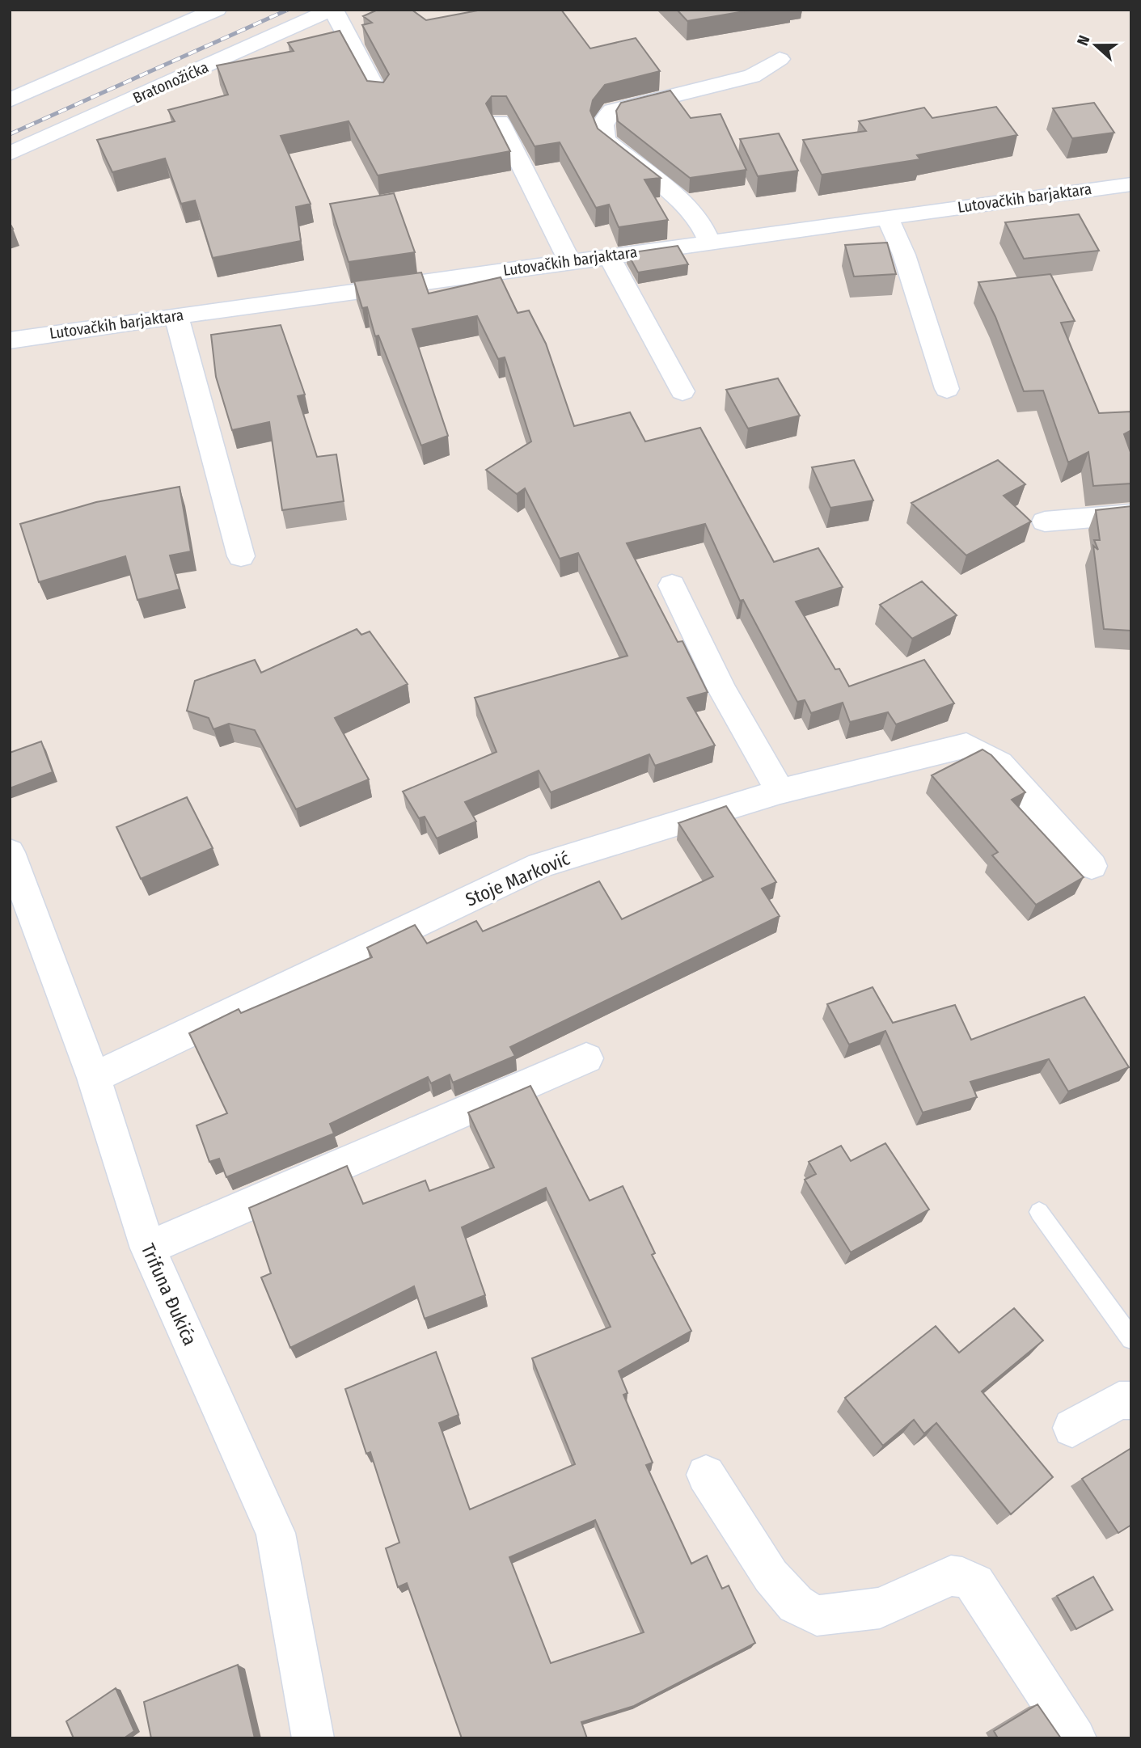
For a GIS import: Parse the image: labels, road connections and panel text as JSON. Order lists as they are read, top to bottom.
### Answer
{
  "streets": {
    "street": [
      "Bratonožićka",
      "Lutovačkih barjaktara",
      "Stoje Marković",
      "Trifuna Đukića"
    ]
  },
  "crossings": [
    ["Stoje Marković", "Trifuna Đukića"]
  ],
  "north": "left"
}
